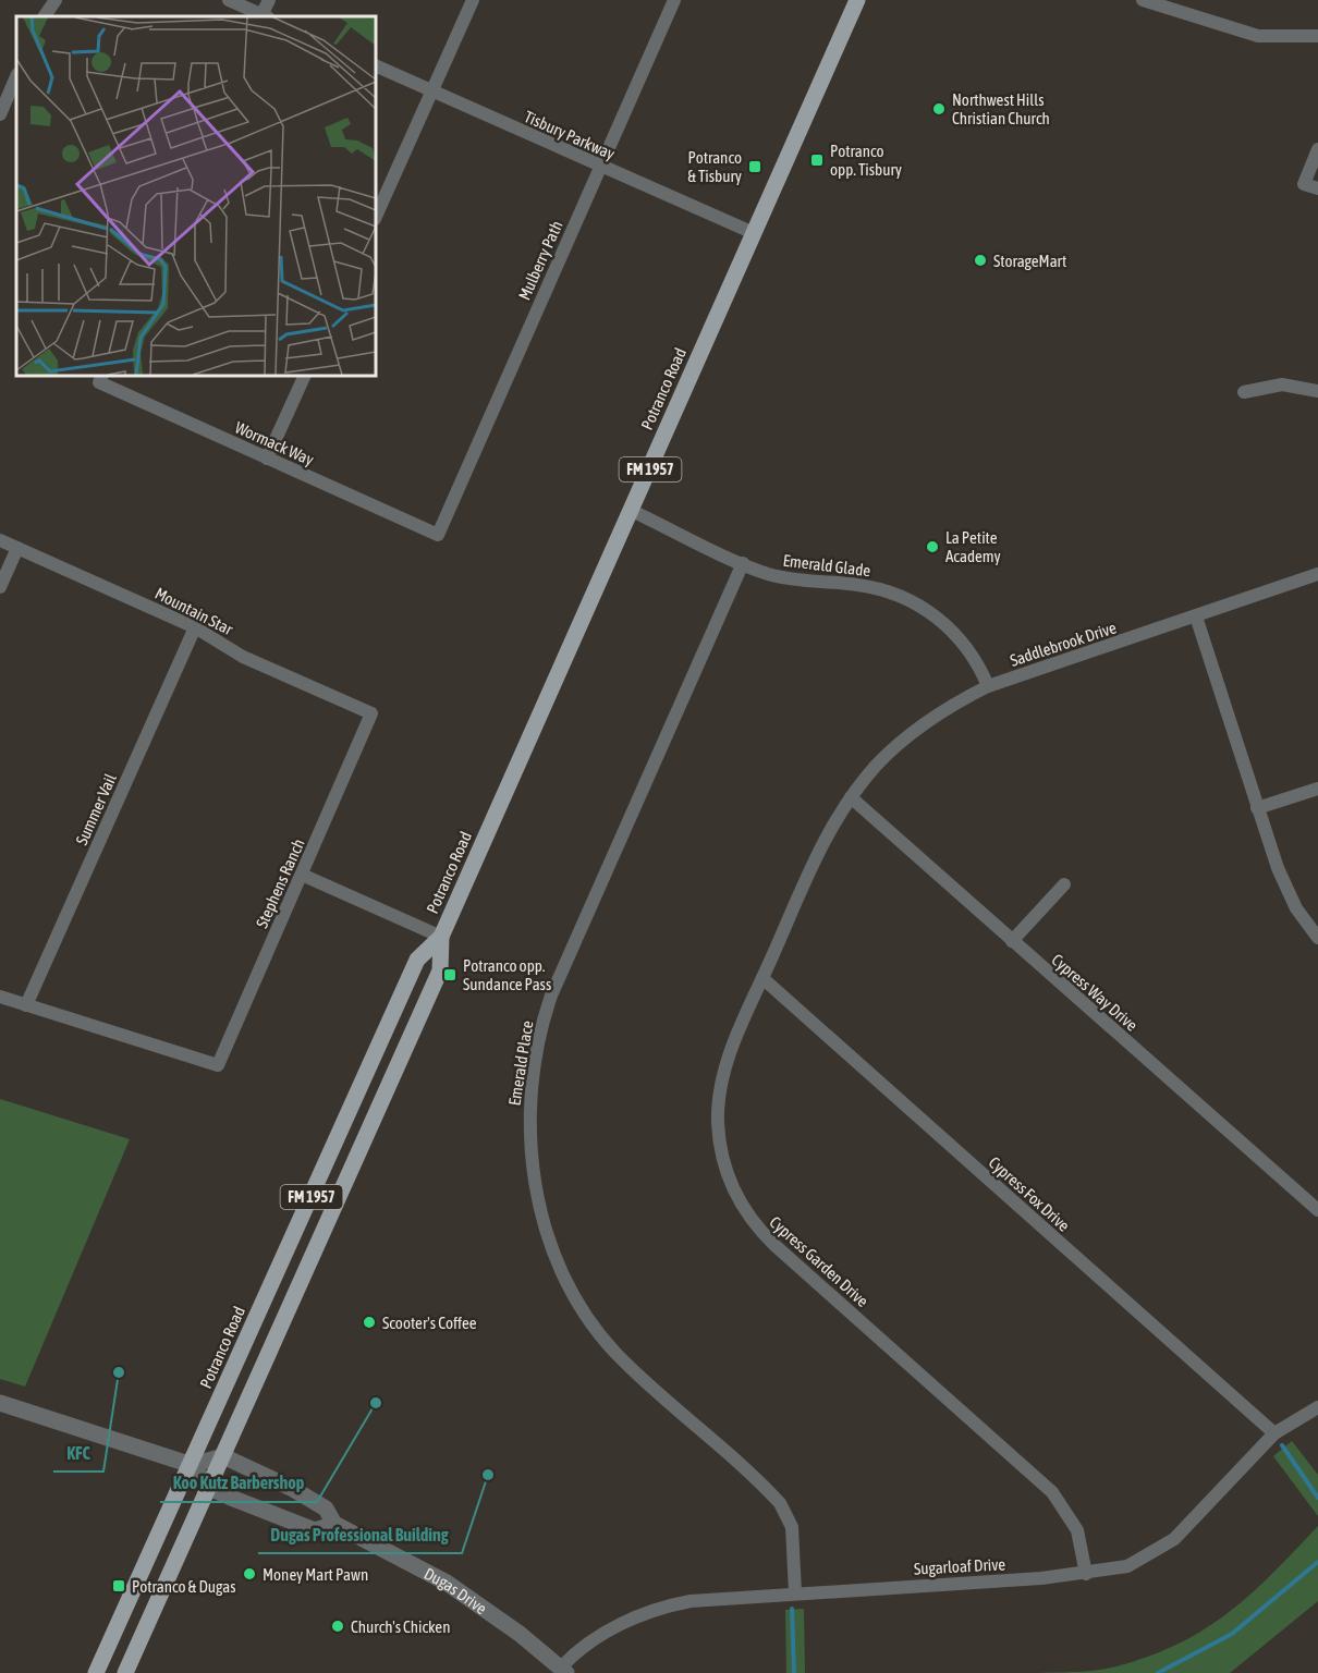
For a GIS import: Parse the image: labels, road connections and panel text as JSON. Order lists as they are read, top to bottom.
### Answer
{
  "streets": {
    "main road": ["Potranco Road", "FM 1957"],
    "street": [
      "Tisbury Parkway",
      "Mulberry Path",
      "Wormack Way",
      "Emerald Glade",
      "Mountain Star",
      "Saddlebrook Drive",
      "Summer Vail",
      "Stephens Ranch",
      "Cypress Way Drive",
      "Emerald Place",
      "Cypress Fox Drive",
      "Cypress Garden Drive",
      "Sugarloaf Drive",
      "Dugas Drive"
    ]
  },
  "crossings": [
    ["Tisbury Parkway", "Mulberry Path"],
    ["Tisbury Parkway", "Potranco Road"],
    ["Mulberry Path", "Wormack Way"],
    ["Potranco Road", "Emerald Glade"],
    ["Potranco Road", "Dugas Drive"],
    ["Emerald Glade", "Saddlebrook Drive"],
    ["Emerald Glade", "Emerald Place"],
    ["Mountain Star", "Summer Vail"],
    ["Mountain Star", "Stephens Ranch"],
    ["Saddlebrook Drive", "Cypress Way Drive"],
    ["Saddlebrook Drive", "Cypress Garden Drive"],
    ["Summer Vail", "Stephens Ranch"],
    ["Cypress Way Drive", "Cypress Garden Drive"],
    ["Emerald Place", "Sugarloaf Drive"],
    ["Cypress Fox Drive", "Cypress Garden Drive"],
    ["Cypress Fox Drive", "Sugarloaf Drive"],
    ["Cypress Garden Drive", "Sugarloaf Drive"],
    ["Sugarloaf Drive", "Dugas Drive"]
  ],
  "places": {
    "other": [
      "Northwest Hills Christian Church",
      "StorageMart",
      "La Petite Academy",
      "Scooter's Coffee",
      "KFC",
      "Koo Kutz Barbershop",
      "Dugas Professional Building",
      "Money Mart Pawn",
      "Church's Chicken"
    ],
    "transit": [
      "Potranco opp. Tisbury",
      "Potranco & Tisbury",
      "Potranco opp. Sundance Pass",
      "Potranco & Dugas"
    ]
  }
}
